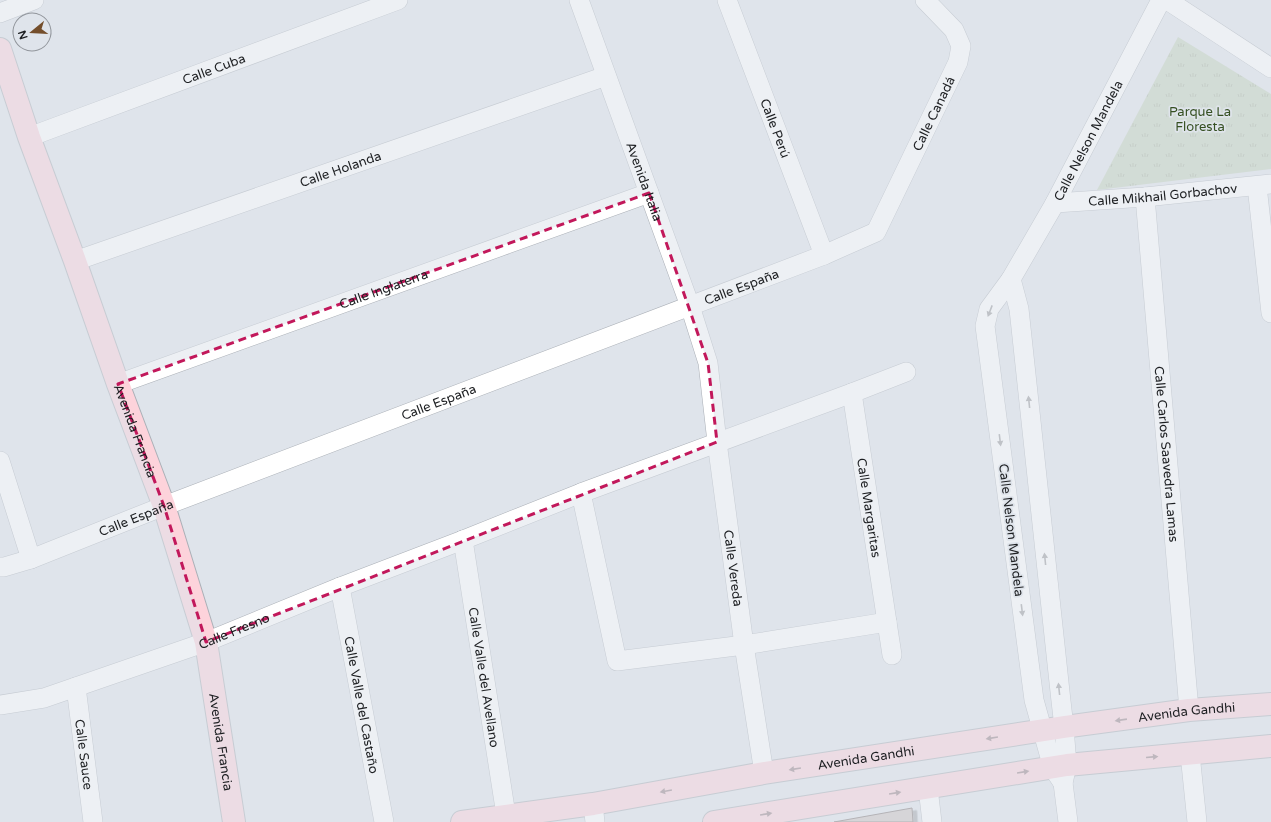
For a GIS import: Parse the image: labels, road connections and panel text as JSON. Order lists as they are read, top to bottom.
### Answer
{
  "streets": {
    "street": [
      "Calle Cuba",
      "Calle Canadá",
      "Calle Perú",
      "Calle Nelson Mandela",
      "Calle Holanda",
      "Avenida Italia",
      "Calle Mikhail Gorbachov",
      "Calle España",
      "Calle Inglaterra",
      "Avenida Francia",
      "Calle Carlos Saavedra Lamas",
      "Calle Margaritas",
      "Calle Vereda",
      "Calle Fresno",
      "Calle Valle del Avellano",
      "Calle Valle del Castaño",
      "Avenida Gandhi",
      "Calle Sauce"
    ]
  },
  "crossings": [
    ["Calle Cuba", "Avenida Francia"],
    ["Calle Canadá", "Calle España"],
    ["Calle Perú", "Calle España"],
    ["Calle Nelson Mandela", "Calle Mikhail Gorbachov"],
    ["Calle Nelson Mandela", "Avenida Gandhi"],
    ["Calle Holanda", "Avenida Italia"],
    ["Calle Holanda", "Avenida Francia"],
    ["Avenida Italia", "Calle España"],
    ["Avenida Italia", "Calle Inglaterra"],
    ["Avenida Italia", "Calle Vereda"],
    ["Calle Mikhail Gorbachov", "Calle Carlos Saavedra Lamas"],
    ["Calle España", "Avenida Francia"],
    ["Calle Inglaterra", "Avenida Francia"],
    ["Avenida Francia", "Calle Fresno"],
    ["Calle Carlos Saavedra Lamas", "Avenida Gandhi"],
    ["Calle Margaritas", "Calle Fresno"],
    ["Calle Vereda", "Calle Fresno"],
    ["Calle Vereda", "Avenida Gandhi"],
    ["Calle Fresno", "Calle Valle del Avellano"],
    ["Calle Fresno", "Calle Valle del Castaño"],
    ["Calle Fresno", "Calle Sauce"],
    ["Calle Valle del Avellano", "Avenida Gandhi"]
  ],
  "parks": ["Parque La Floresta"],
  "north": "left"
}
